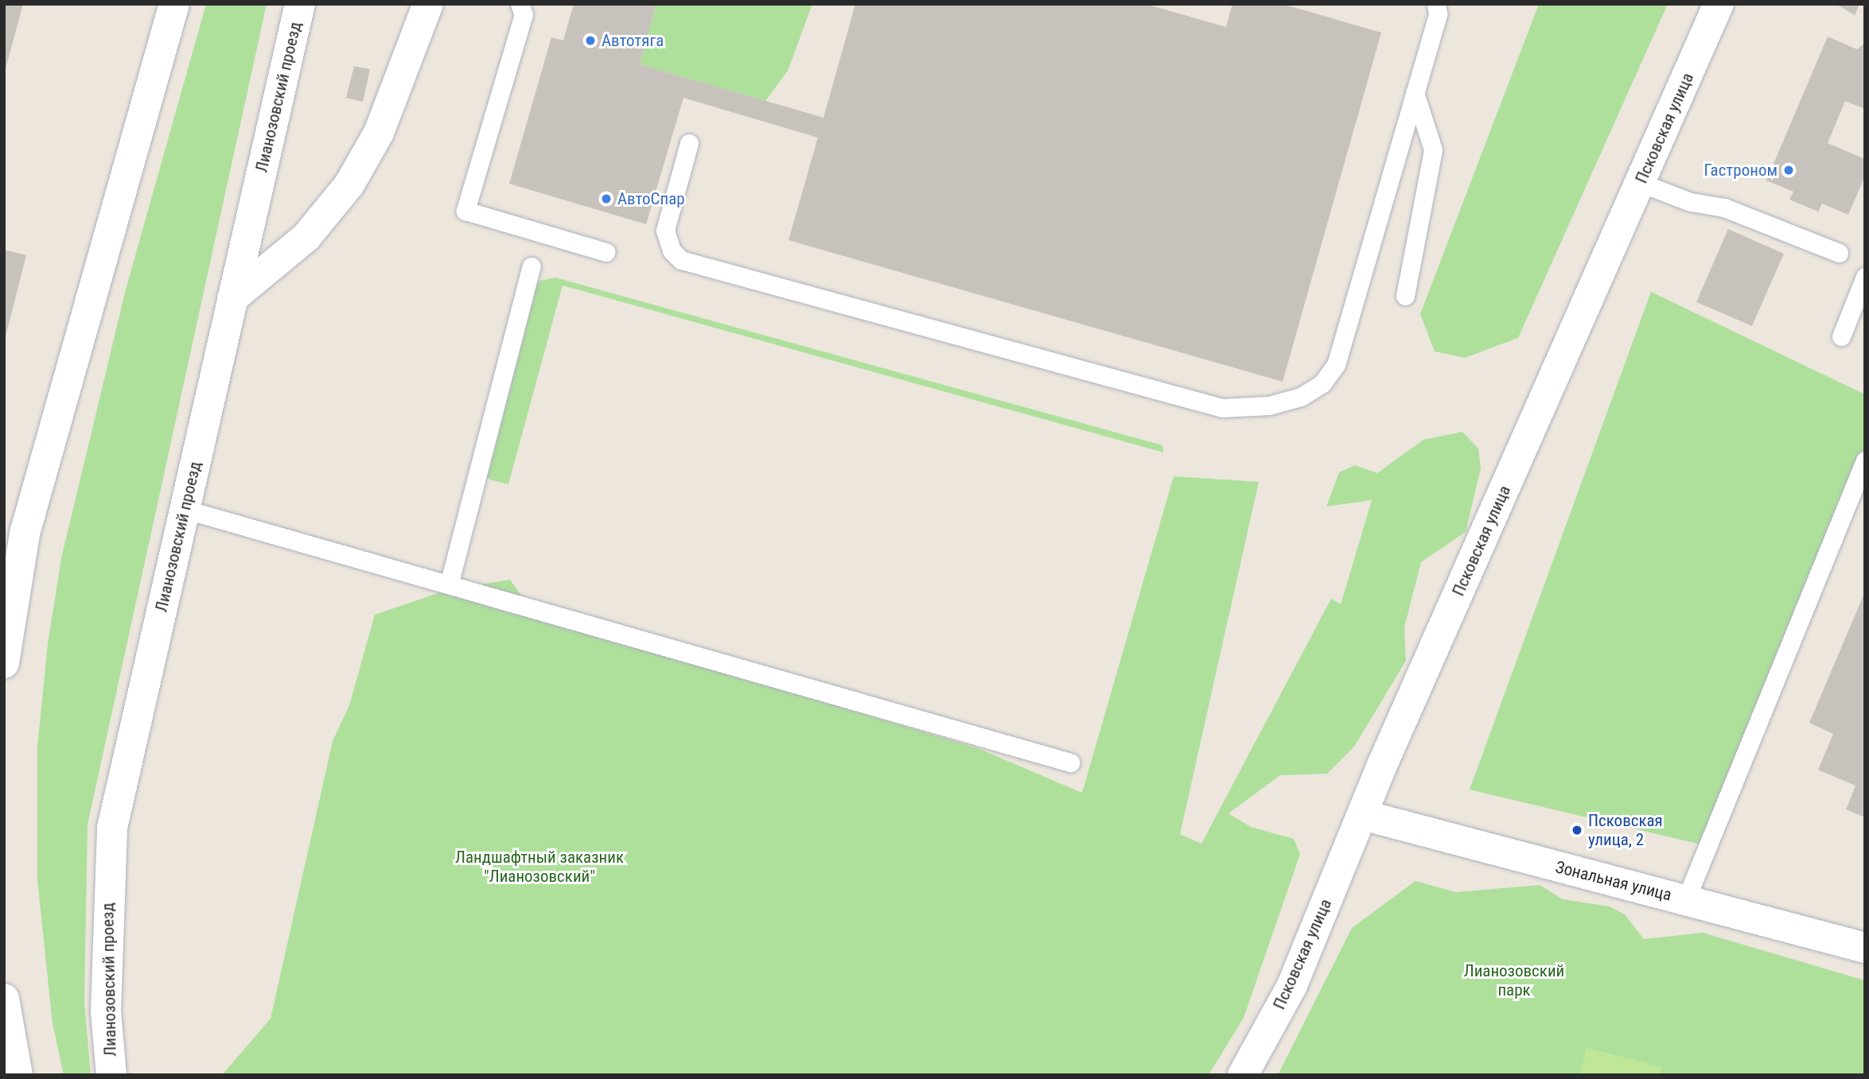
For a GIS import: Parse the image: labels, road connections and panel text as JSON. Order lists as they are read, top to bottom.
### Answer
{
  "streets": {
    "street": ["Лианозовский проезд", "Псковская улица", "Зональная улица"]
  },
  "crossings": [
    ["Псковская улица", "Зональная улица"]
  ],
  "parks": ["Ландшафтный заказник \"Лианозовский\"", "Лианозовский парк"],
  "places": [
    "Автотяга",
    "Гастроном",
    "АвтоСпар",
    "Псковская улица, 2"
  ]
}
